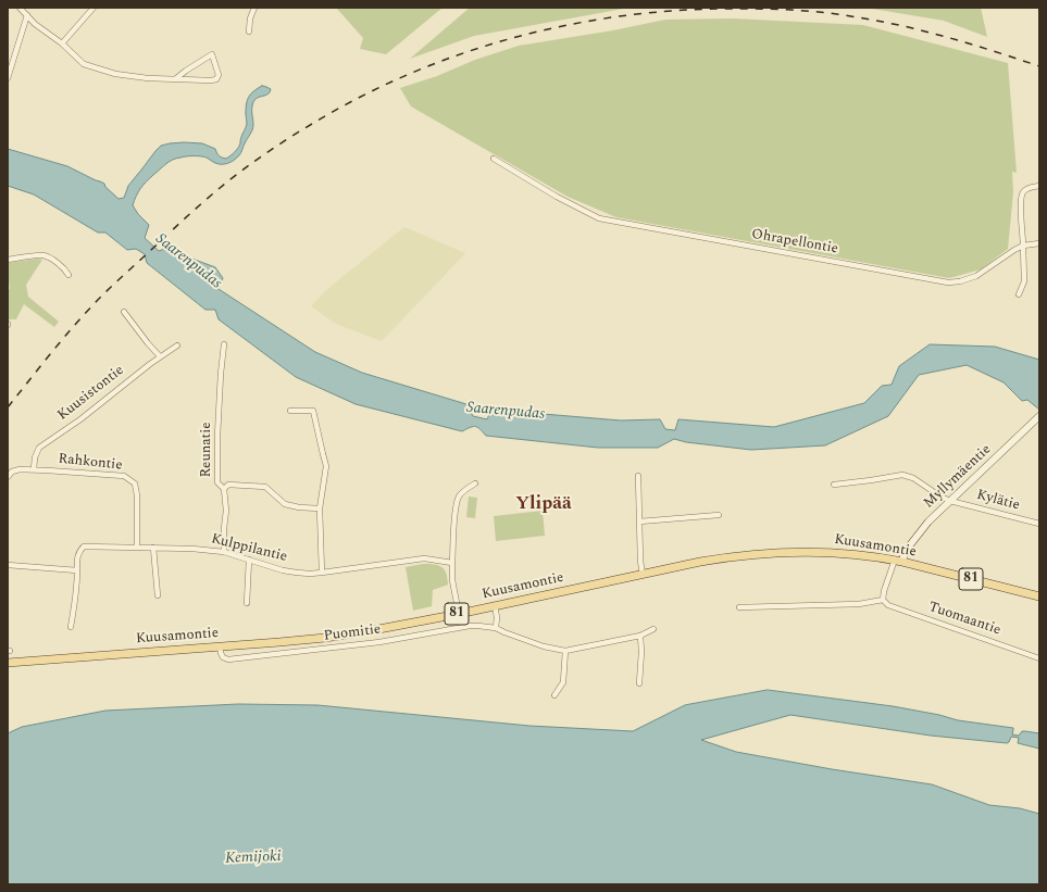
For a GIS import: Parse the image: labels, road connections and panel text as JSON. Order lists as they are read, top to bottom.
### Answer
{
  "streets": {
    "main road": ["Myllymäentie", "Kuusamontie", "81"],
    "street": [
      "Ohrapellontie",
      "Kuusistontie",
      "Reunatie",
      "Rahkontie",
      "Kylätie",
      "Kulppilantie",
      "Tuomaantie",
      "Puomitie"
    ]
  },
  "crossings": [
    ["Kuusistontie", "Rahkontie"],
    ["Reunatie", "Kulppilantie"],
    ["Rahkontie", "Kulppilantie"],
    ["Myllymäentie", "Kylätie"],
    ["Myllymäentie", "Kuusamontie"],
    ["Kuusamontie", "Puomitie"]
  ],
  "districts": ["Ylipää"],
  "water": ["Saarenpudas", "Kemijoki"]
}
